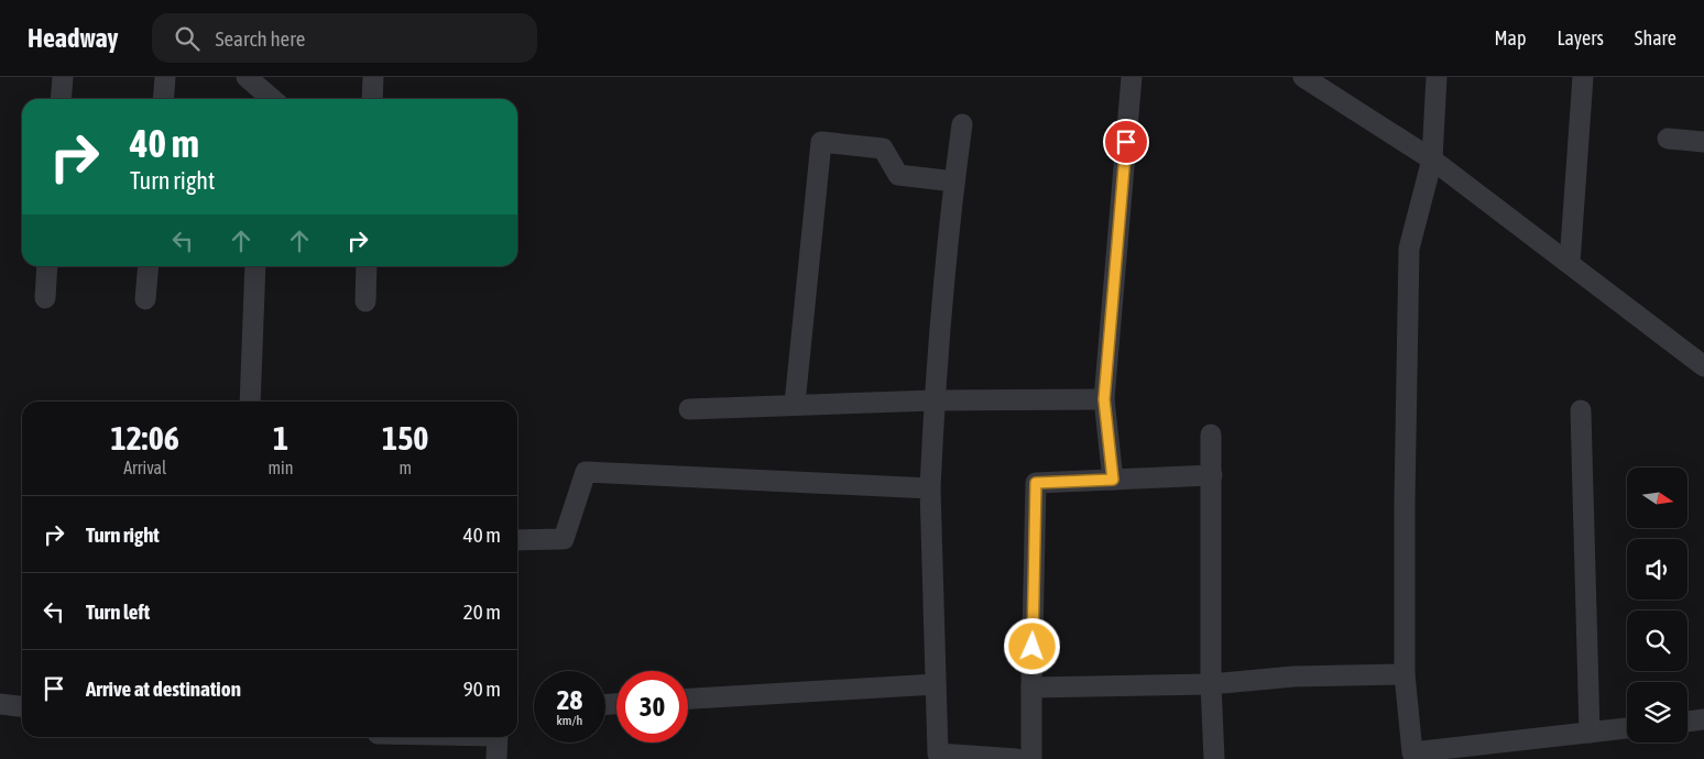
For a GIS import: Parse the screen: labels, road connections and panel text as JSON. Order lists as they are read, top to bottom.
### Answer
{
  "north": "right",
  "page": {
    "header": "Headway",
    "search": "Search here",
    "nav": ["Map", "Layers", "Share"],
    "turn": ["40 m", "Turn right"],
    "eta": [
      "12:06",
      "Arrival",
      "1",
      "min",
      "150",
      "m"
    ],
    "list": [
      {
        "name": "Turn right",
        "value": "40 m"
      },
      {
        "name": "Turn left",
        "value": "20 m"
      },
      {
        "name": "Arrive at destination",
        "value": "90 m"
      }
    ],
    "speed": "28 km/h",
    "limit": "30"
  }
}
